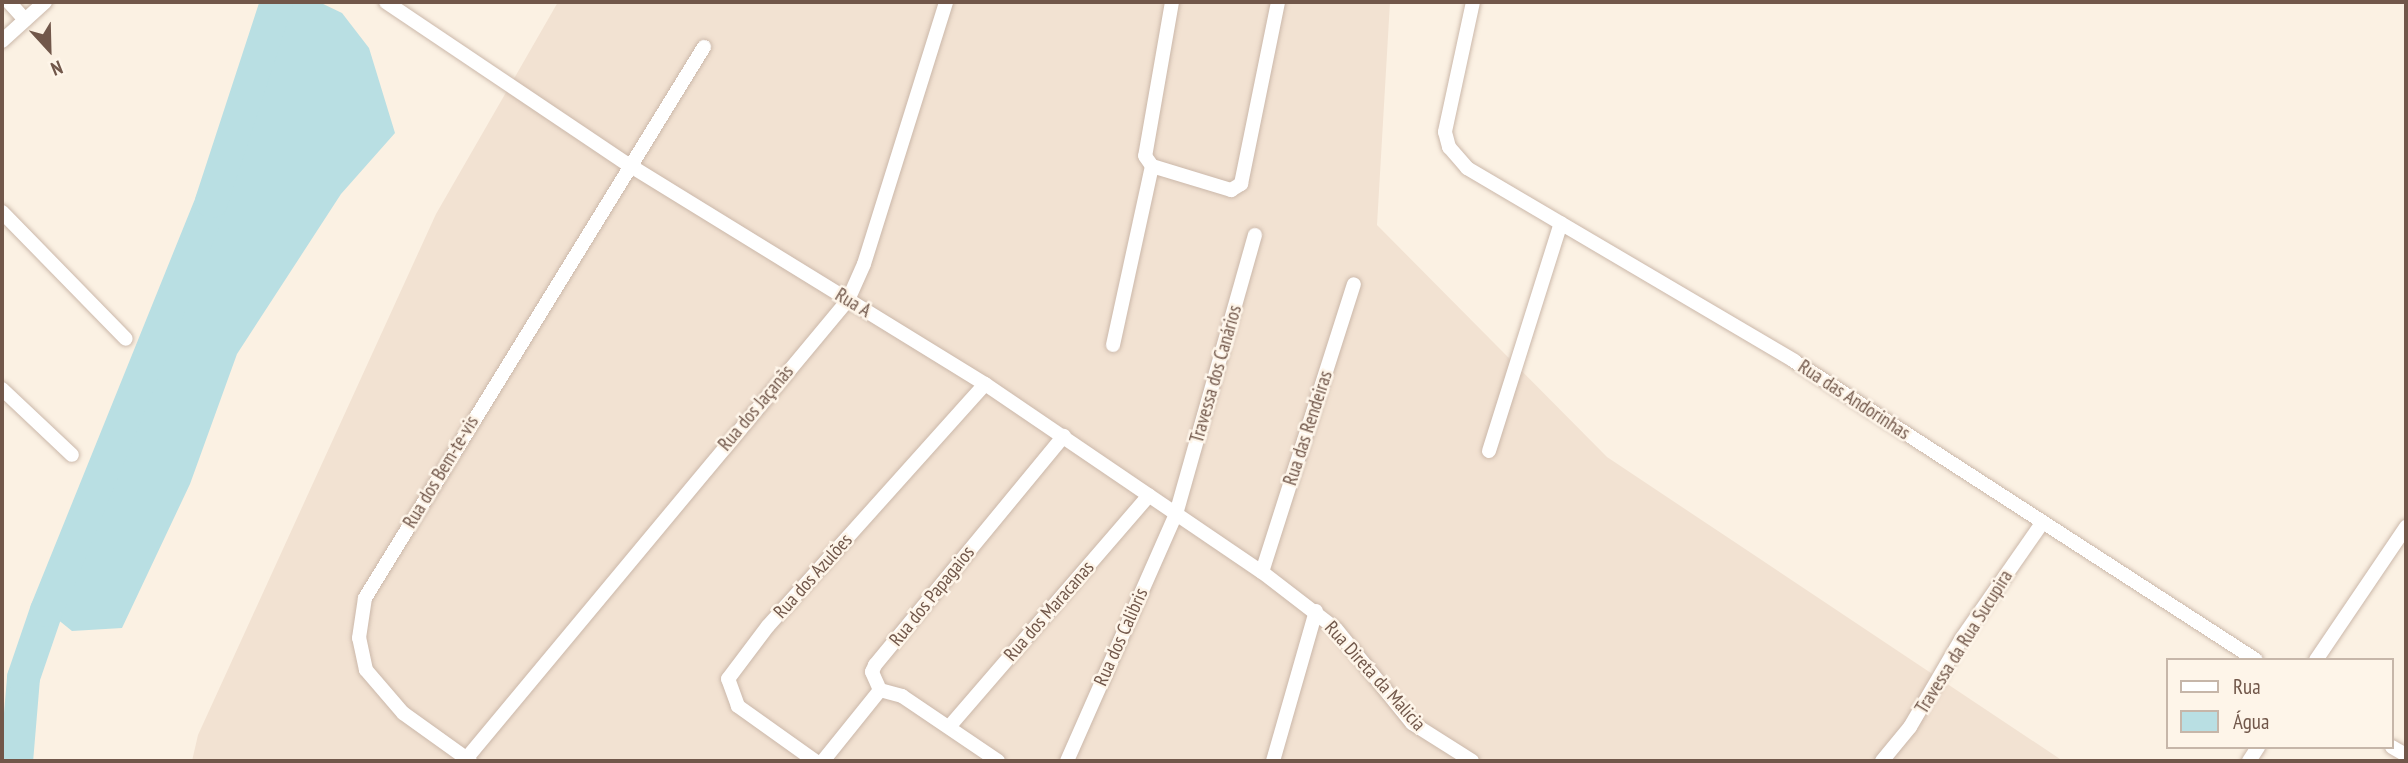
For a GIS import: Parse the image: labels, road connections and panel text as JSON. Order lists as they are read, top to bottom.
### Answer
{
  "streets": {
    "street": [
      "Rua A",
      "Travessa dos Canários",
      "Rua das Andorinhas",
      "Rua dos Jaçanãs",
      "Rua das Rendeiras",
      "Rua dos Bem-te-vis",
      "Rua dos Azulões",
      "Rua dos Papagaios",
      "Rua dos Maracanas",
      "Rua dos Calibris",
      "Travessa da Rua Sucupira",
      "Rua Direta da Malicia"
    ]
  },
  "crossings": [
    ["Rua A", "Travessa dos Canários"],
    ["Rua A", "Rua dos Jaçanãs"],
    ["Rua A", "Rua das Rendeiras"],
    ["Rua A", "Rua dos Bem-te-vis"],
    ["Rua A", "Rua dos Azulões"],
    ["Rua A", "Rua dos Papagaios"],
    ["Rua A", "Rua dos Maracanas"],
    ["Rua A", "Rua dos Calibris"],
    ["Rua A", "Rua Direta da Malicia"],
    ["Travessa dos Canários", "Rua dos Calibris"],
    ["Rua das Andorinhas", "Travessa da Rua Sucupira"],
    ["Rua dos Jaçanãs", "Rua dos Bem-te-vis"]
  ],
  "legend": ["Rua", "Água"],
  "north": "bottom"
}
